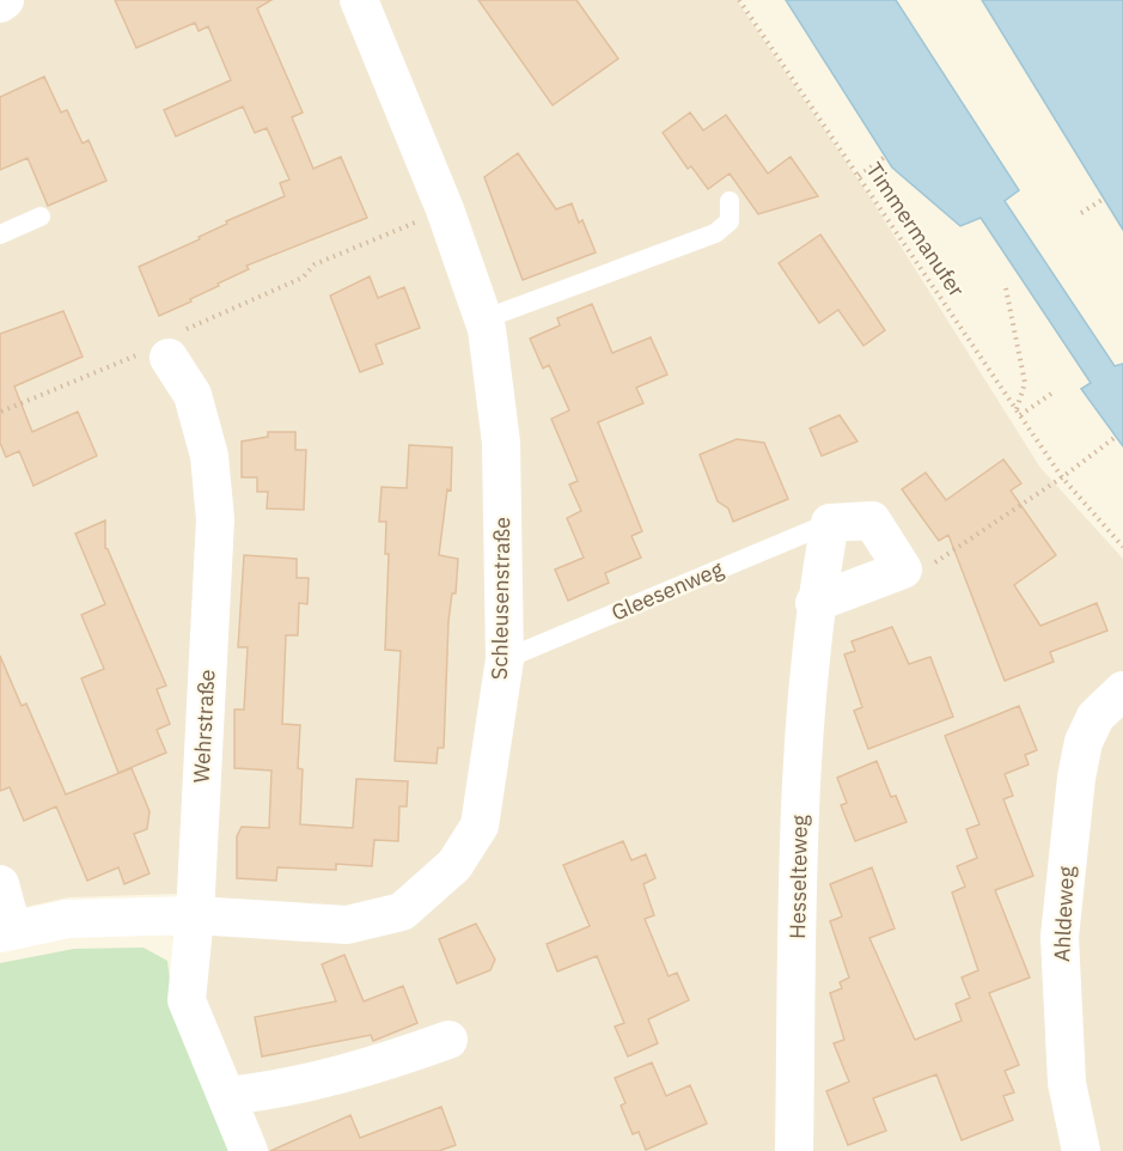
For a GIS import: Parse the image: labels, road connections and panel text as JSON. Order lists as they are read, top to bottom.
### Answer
{
  "streets": {
    "street": [
      "Schleusenstraße",
      "Wehrstraße",
      "Hesselteweg",
      "Ahldeweg"
    ],
    "lane": ["Gleesenweg"],
    "path": ["Timmermanufer"]
  },
  "crossings": [
    ["Gleesenweg", "Schleusenstraße"],
    ["Gleesenweg", "Hesselteweg"],
    ["Schleusenstraße", "Wehrstraße"]
  ]
}
